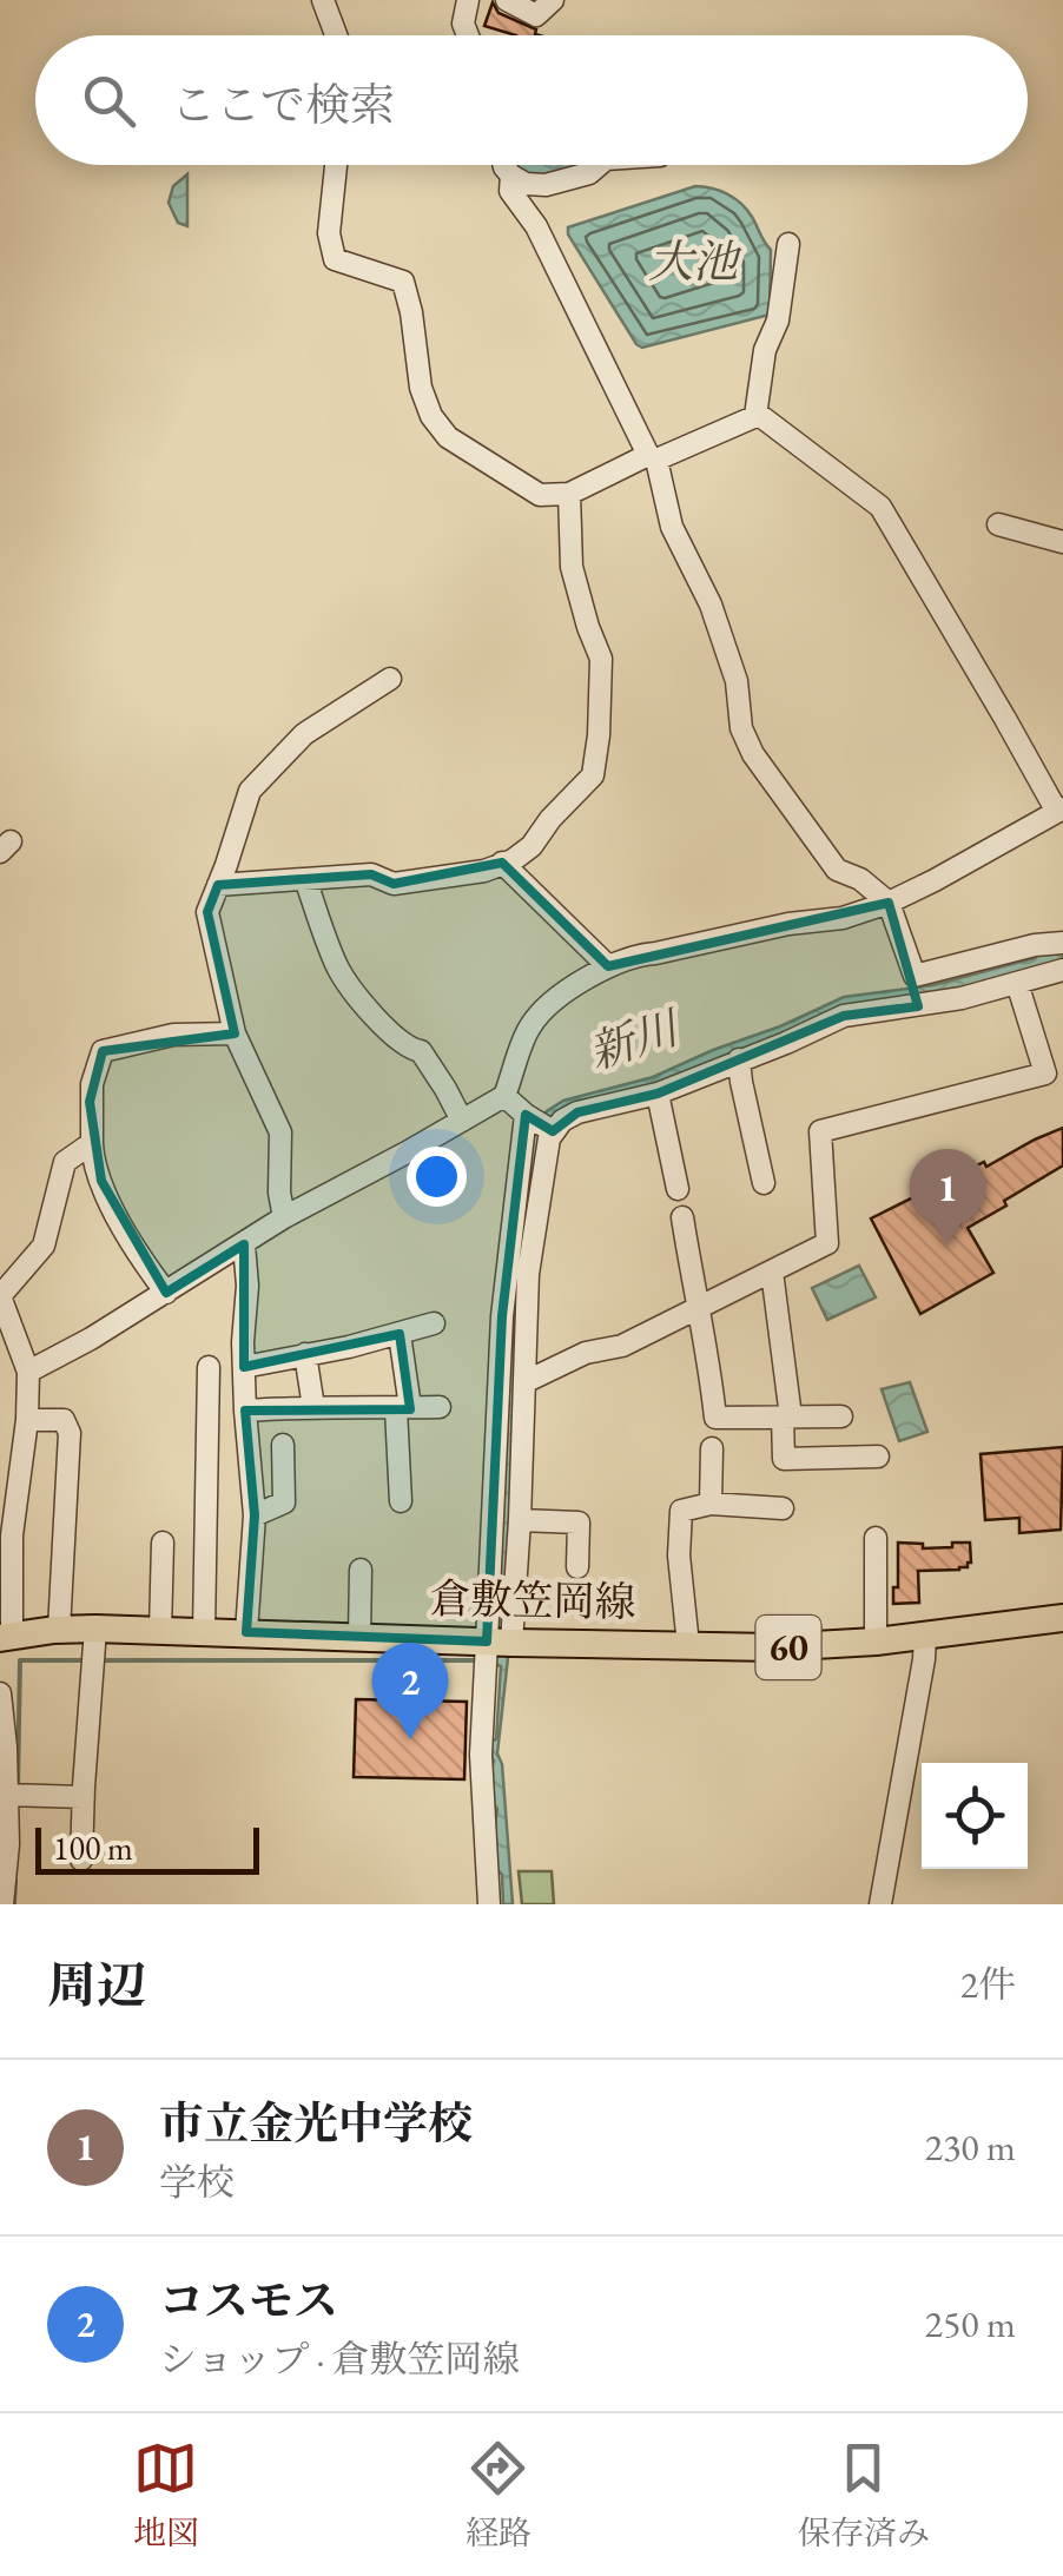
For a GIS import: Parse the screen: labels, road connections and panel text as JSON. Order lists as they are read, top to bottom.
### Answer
{
  "streets": {
    "main road": ["倉敷笠岡線", "60"]
  },
  "water": ["大池", "新川"],
  "scale_bar": "100 m",
  "page": {
    "search": "ここで検索",
    "pins": ["1", "2"],
    "scale": "100 m",
    "heading": ["周辺", "2件"],
    "list": [
      {
        "mark": "1",
        "name": "市立金光中学校",
        "note": "学校",
        "value": "230 m"
      },
      {
        "mark": "2",
        "name": "コスモス",
        "note": "ショップ · 倉敷笠岡線",
        "value": "250 m"
      }
    ],
    "nav": ["地図", "経路", "保存済み"]
  }
}
